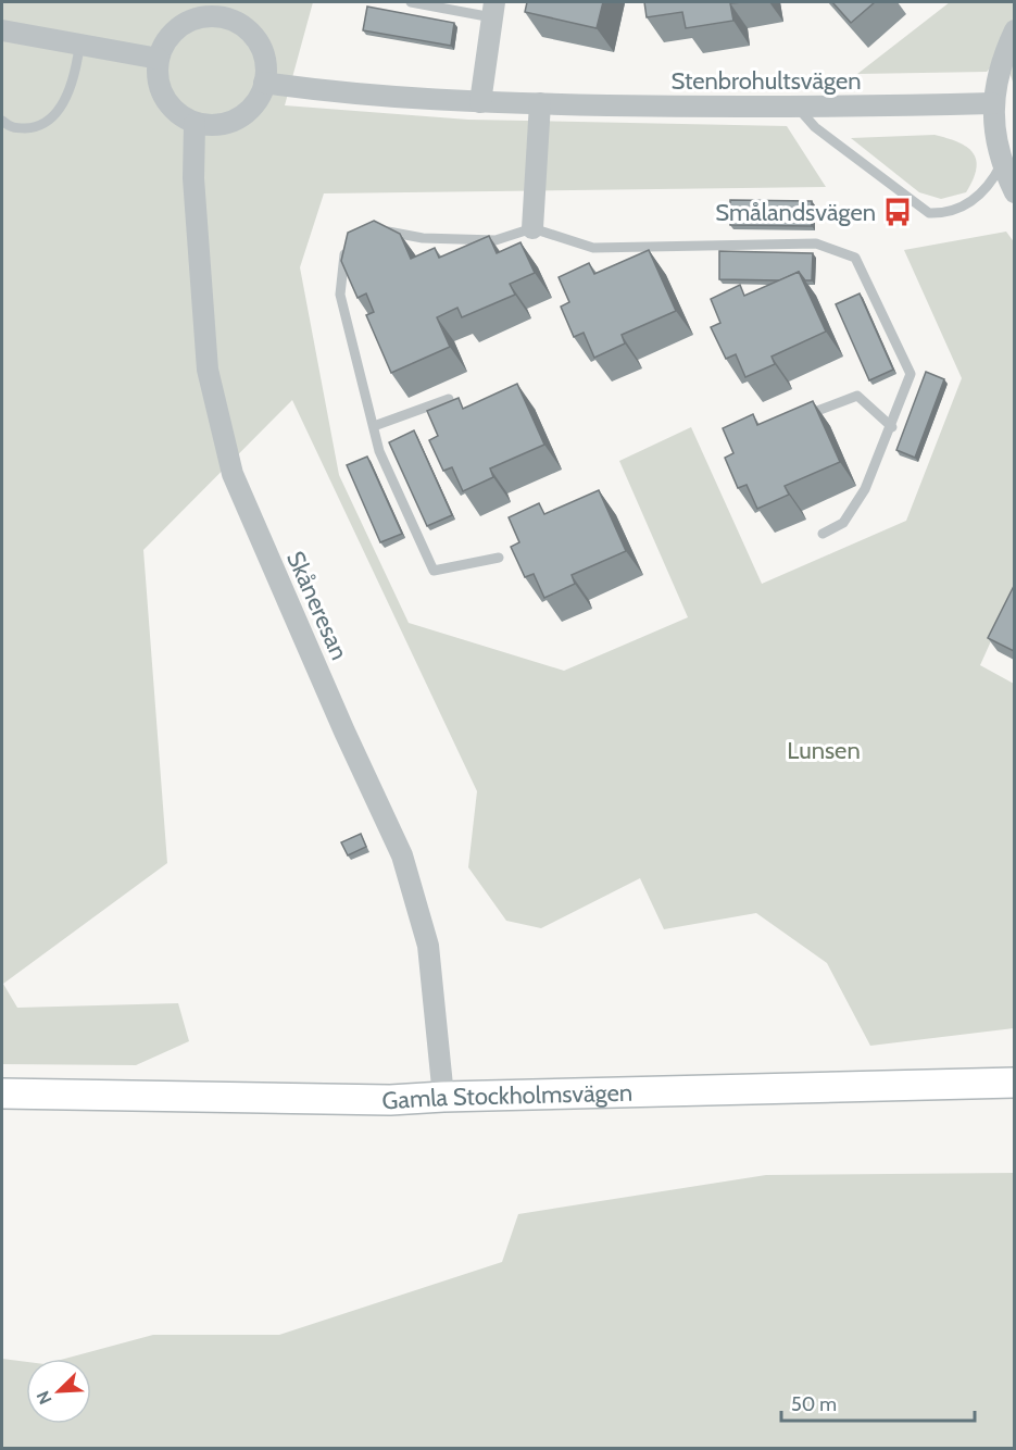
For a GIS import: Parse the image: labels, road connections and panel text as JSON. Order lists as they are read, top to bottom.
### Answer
{
  "streets": {
    "main road": ["Gamla Stockholmsvägen"],
    "street": ["Stenbrohultsvägen", "Skåneresan"]
  },
  "crossings": [
    ["Stenbrohultsvägen", "Skåneresan"],
    ["Skåneresan", "Gamla Stockholmsvägen"]
  ],
  "parks": ["Lunsen"],
  "places": {
    "bus stop": ["Smålandsvägen"]
  },
  "scale_bar": "50 m",
  "north": "bottom left"
}
